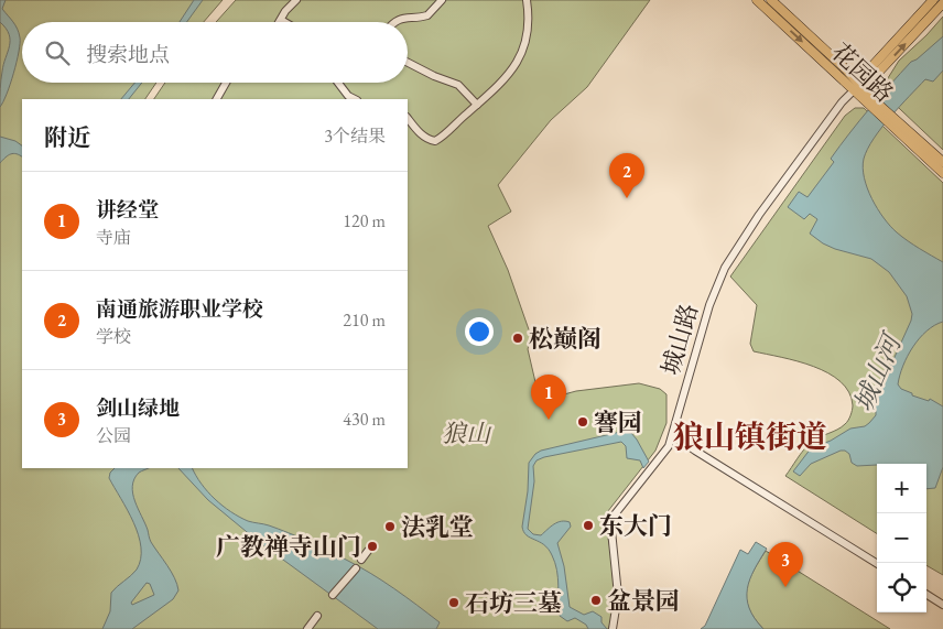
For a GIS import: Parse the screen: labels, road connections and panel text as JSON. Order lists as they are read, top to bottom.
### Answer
{
  "streets": {
    "main road": ["花园路", "城山路"]
  },
  "crossings": [
    ["花园路", "城山路"]
  ],
  "districts": ["狼山镇街道"],
  "water": ["城山河"],
  "parks": ["狼山"],
  "places": [
    "松巅阁",
    "謇园",
    "东大门",
    "法乳堂",
    "广教禅寺山门",
    "盆景园",
    "石坊三墓"
  ],
  "page": {
    "search": "搜索地点",
    "heading": ["附近", "3个结果"],
    "pins": ["2", "1", "3"],
    "list": [
      {
        "mark": "1",
        "name": "讲经堂",
        "note": "寺庙",
        "value": "120 m"
      },
      {
        "mark": "2",
        "name": "南通旅游职业学校",
        "note": "学校",
        "value": "210 m"
      },
      {
        "mark": "3",
        "name": "剑山绿地",
        "note": "公园",
        "value": "430 m"
      }
    ],
    "map_buttons": ["+", "−"]
  }
}
